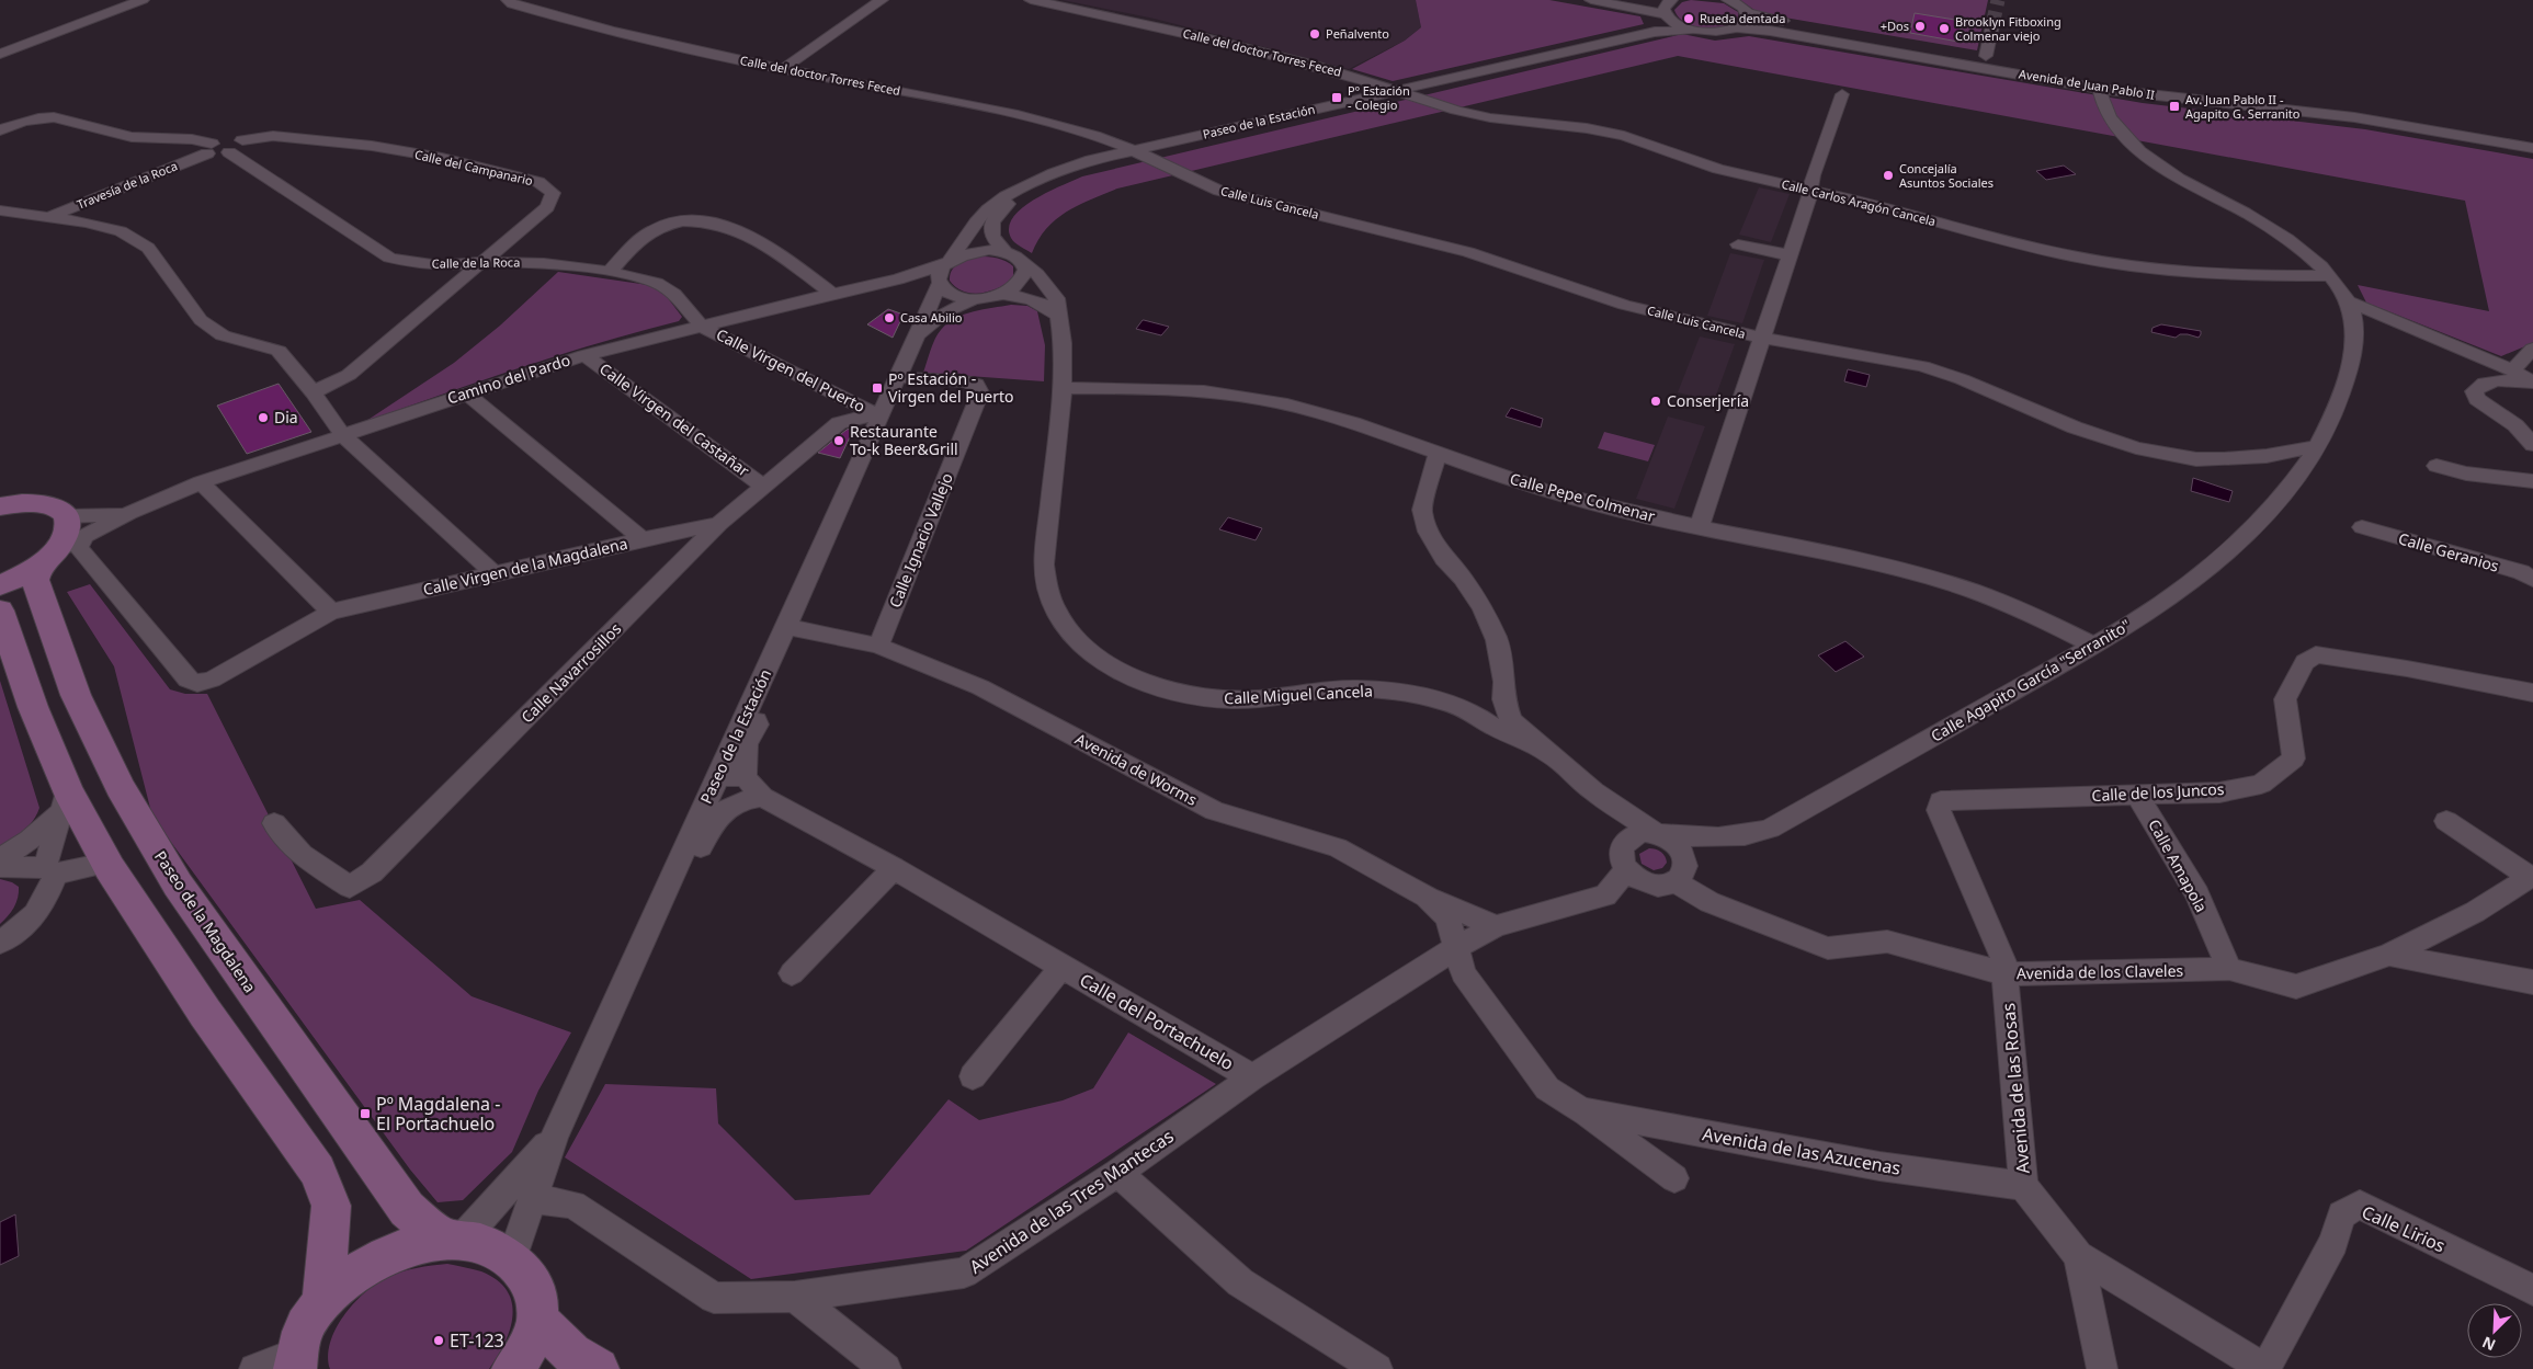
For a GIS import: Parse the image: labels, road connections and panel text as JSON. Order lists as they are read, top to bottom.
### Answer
{
  "streets": {
    "main road": ["Paseo de la Magdalena"],
    "street": [
      "Calle del doctor Torres Feced",
      "Avenida de Juan Pablo II",
      "Paseo de la Estación",
      "Calle del Campanario",
      "Travesía de la Roca",
      "Calle Luis Cancela",
      "Calle Carlos Aragón Cancela",
      "Calle de la Roca",
      "Calle Virgen del Puerto",
      "Camino del Pardo",
      "Calle Virgen del Castañar",
      "Calle Pepe Colmenar",
      "Calle Ignacio Vallejo",
      "Calle Geranios",
      "Calle Virgen de la Magdalena",
      "Calle Navarrosillos",
      "Calle Agapito García \"Serranito\"",
      "Calle Miguel Cancela",
      "Avenida de Worms",
      "Calle de los Juncos",
      "Calle Amapola",
      "Avenida de los Claveles",
      "Calle del Portachuelo",
      "Avenida de las Rosas",
      "Avenida de las Azucenas",
      "Avenida de las Tres Mantecas",
      "Calle Lirios"
    ]
  },
  "crossings": [
    ["Calle del doctor Torres Feced", "Paseo de la Estación"],
    ["Calle del doctor Torres Feced", "Calle Luis Cancela"],
    ["Calle del doctor Torres Feced", "Calle Carlos Aragón Cancela"],
    ["Avenida de Juan Pablo II", "Paseo de la Estación"],
    ["Paseo de la Estación", "Calle Luis Cancela"],
    ["Paseo de la Estación", "Calle Carlos Aragón Cancela"],
    ["Paseo de la Estación", "Calle Virgen del Puerto"],
    ["Paseo de la Estación", "Camino del Pardo"],
    ["Paseo de la Estación", "Calle Ignacio Vallejo"],
    ["Paseo de la Estación", "Calle Navarrosillos"],
    ["Paseo de la Estación", "Calle Miguel Cancela"],
    ["Paseo de la Estación", "Avenida de Worms"],
    ["Paseo de la Estación", "Paseo de la Magdalena"],
    ["Paseo de la Estación", "Calle del Portachuelo"],
    ["Paseo de la Estación", "Avenida de las Tres Mantecas"],
    ["Calle del Campanario", "Calle de la Roca"],
    ["Calle Luis Cancela", "Calle Agapito García \"Serranito\""],
    ["Calle de la Roca", "Calle Virgen del Puerto"],
    ["Calle de la Roca", "Camino del Pardo"],
    ["Calle Virgen del Puerto", "Camino del Pardo"],
    ["Calle Virgen del Puerto", "Calle Navarrosillos"],
    ["Camino del Pardo", "Calle Virgen del Castañar"],
    ["Camino del Pardo", "Calle Miguel Cancela"],
    ["Camino del Pardo", "Paseo de la Magdalena"],
    ["Calle Virgen del Castañar", "Calle Navarrosillos"],
    ["Calle Pepe Colmenar", "Calle Agapito García \"Serranito\""],
    ["Calle Pepe Colmenar", "Calle Miguel Cancela"],
    ["Calle Ignacio Vallejo", "Avenida de Worms"],
    ["Calle Virgen de la Magdalena", "Calle Navarrosillos"],
    ["Calle Agapito García \"Serranito\"", "Calle Miguel Cancela"],
    ["Calle Agapito García \"Serranito\"", "Avenida de los Claveles"],
    ["Calle Miguel Cancela", "Avenida de los Claveles"],
    ["Avenida de Worms", "Avenida de las Azucenas"],
    ["Avenida de Worms", "Avenida de las Tres Mantecas"],
    ["Calle de los Juncos", "Calle Amapola"],
    ["Calle de los Juncos", "Avenida de las Rosas"],
    ["Calle Amapola", "Avenida de los Claveles"],
    ["Avenida de los Claveles", "Avenida de las Rosas"],
    ["Calle del Portachuelo", "Avenida de las Tres Mantecas"],
    ["Avenida de las Rosas", "Avenida de las Azucenas"],
    ["Avenida de las Azucenas", "Avenida de las Tres Mantecas"]
  ],
  "places": {
    "other": [
      "Rueda dentada",
      "+Dos",
      "Brooklyn Fitboxing Colmenar viejo",
      "Peñalvento",
      "Concejalía Asuntos Sociales",
      "Casa Abilio",
      "Conserjería",
      "Dia",
      "Restaurante To-k Beer&Grill",
      "ET-123"
    ],
    "transit": [
      "Pº Estación - Colegio",
      "Av. Juan Pablo II - Agapito G. Serranito",
      "Pº Estación - Virgen del Puerto",
      "Pº Magdalena - El Portachuelo"
    ]
  },
  "north": "bottom left"
}
